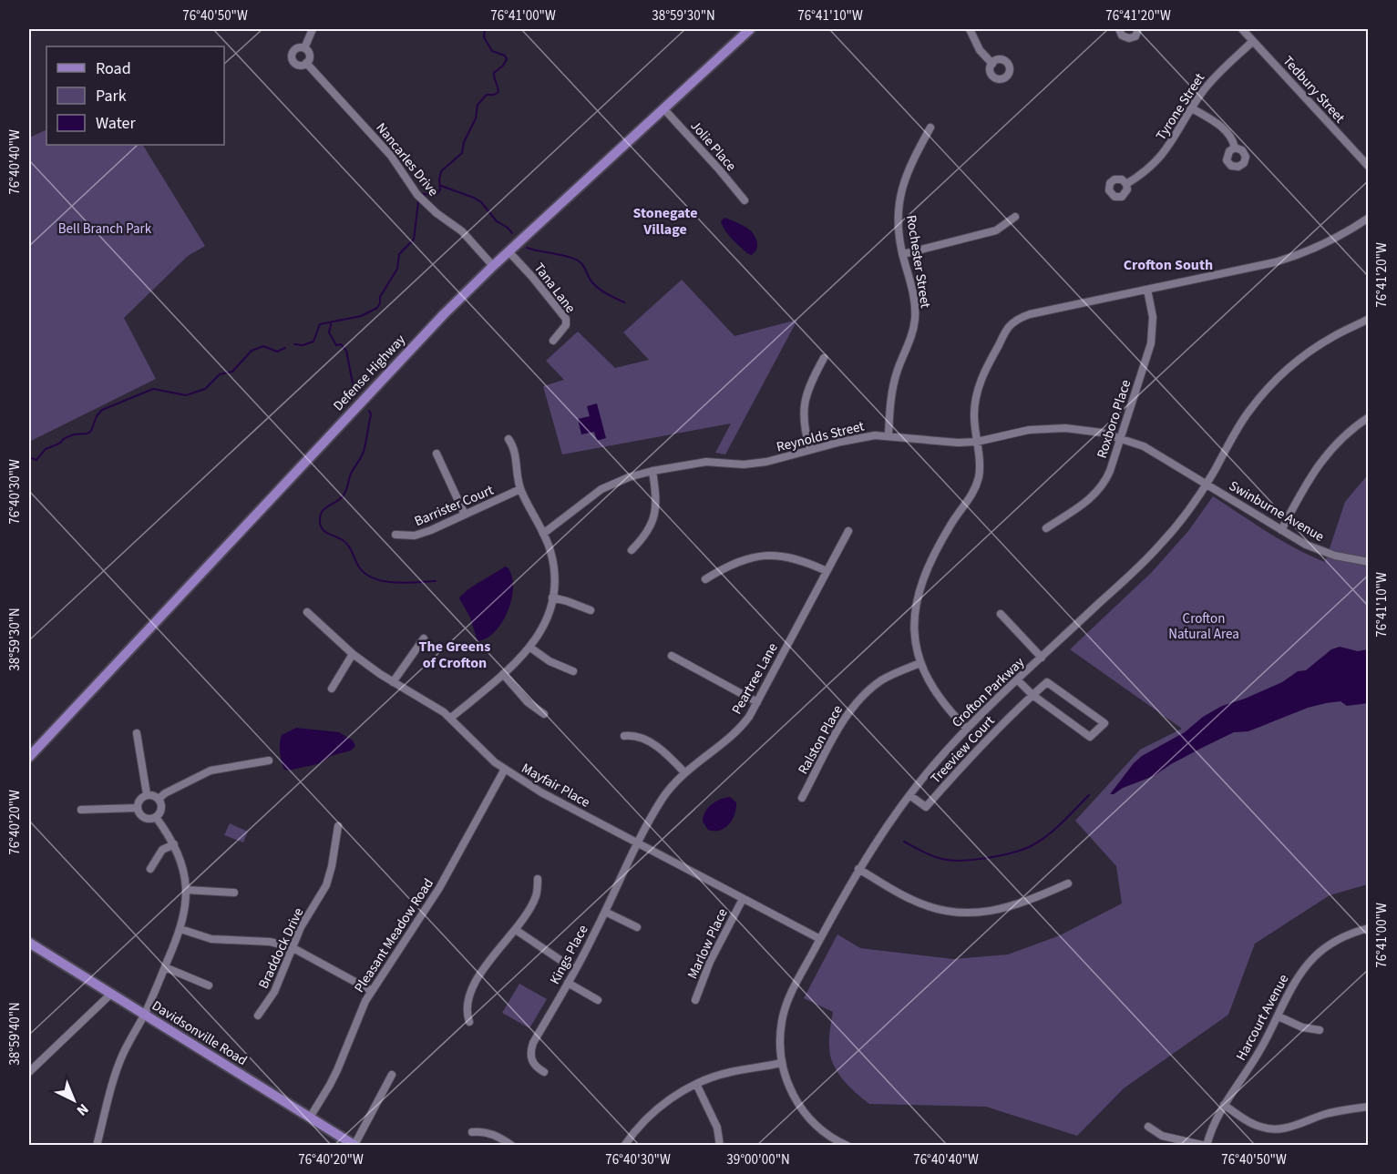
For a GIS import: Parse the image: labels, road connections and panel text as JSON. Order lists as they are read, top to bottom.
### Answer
{
  "streets": {
    "main road": ["Defense Highway", "Davidsonville Road"],
    "street": [
      "Tedbury Street",
      "Tyrone Street",
      "Jolie Place",
      "Nancarles Drive",
      "Rochester Street",
      "Tana Lane",
      "Roxboro Place",
      "Reynolds Street",
      "Barrister Court",
      "Swinburne Avenue",
      "Peartree Lane",
      "Crofton Parkway",
      "Ralston Place",
      "Treeview Court",
      "Mayfair Place",
      "Pleasant Meadow Road",
      "Marlow Place",
      "Braddock Drive",
      "Kings Place",
      "Harcourt Avenue"
    ]
  },
  "crossings": [
    ["Tedbury Street", "Tyrone Street"],
    ["Jolie Place", "Defense Highway"],
    ["Nancarles Drive", "Defense Highway"],
    ["Rochester Street", "Reynolds Street"],
    ["Tana Lane", "Defense Highway"],
    ["Roxboro Place", "Reynolds Street"],
    ["Reynolds Street", "Swinburne Avenue"],
    ["Reynolds Street", "Crofton Parkway"],
    ["Swinburne Avenue", "Crofton Parkway"],
    ["Peartree Lane", "Mayfair Place"],
    ["Peartree Lane", "Kings Place"],
    ["Crofton Parkway", "Treeview Court"],
    ["Crofton Parkway", "Mayfair Place"],
    ["Mayfair Place", "Pleasant Meadow Road"],
    ["Mayfair Place", "Marlow Place"],
    ["Mayfair Place", "Kings Place"],
    ["Pleasant Meadow Road", "Davidsonville Road"]
  ],
  "districts": ["Stonegate Village", "Crofton South", "The Greens of Crofton"],
  "parks": ["Bell Branch Park", "Crofton Natural Area"],
  "legend": ["Road", "Park", "Water"],
  "north": "bottom right",
  "coordinates": [
    "76°40'50\"W",
    "76°41'00\"W",
    "38°59'30\"N",
    "76°41'10\"W",
    "76°41'20\"W",
    "76°40'40\"W",
    "76°40'30\"W",
    "76°40'20\"W",
    "38°59'40\"N",
    "39°00'00\"N"
  ]
}
